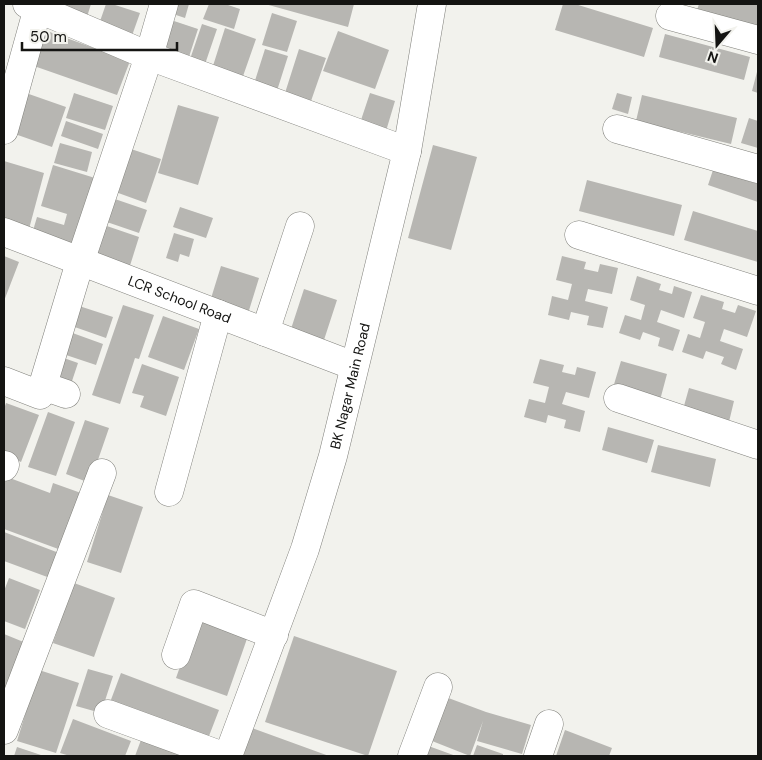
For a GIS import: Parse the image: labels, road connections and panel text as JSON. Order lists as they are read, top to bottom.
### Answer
{
  "streets": {
    "street": ["LCR School Road", "BK Nagar Main Road"]
  },
  "crossings": [
    ["LCR School Road", "BK Nagar Main Road"]
  ],
  "scale_bar": "50 m",
  "north": "bottom"
}
